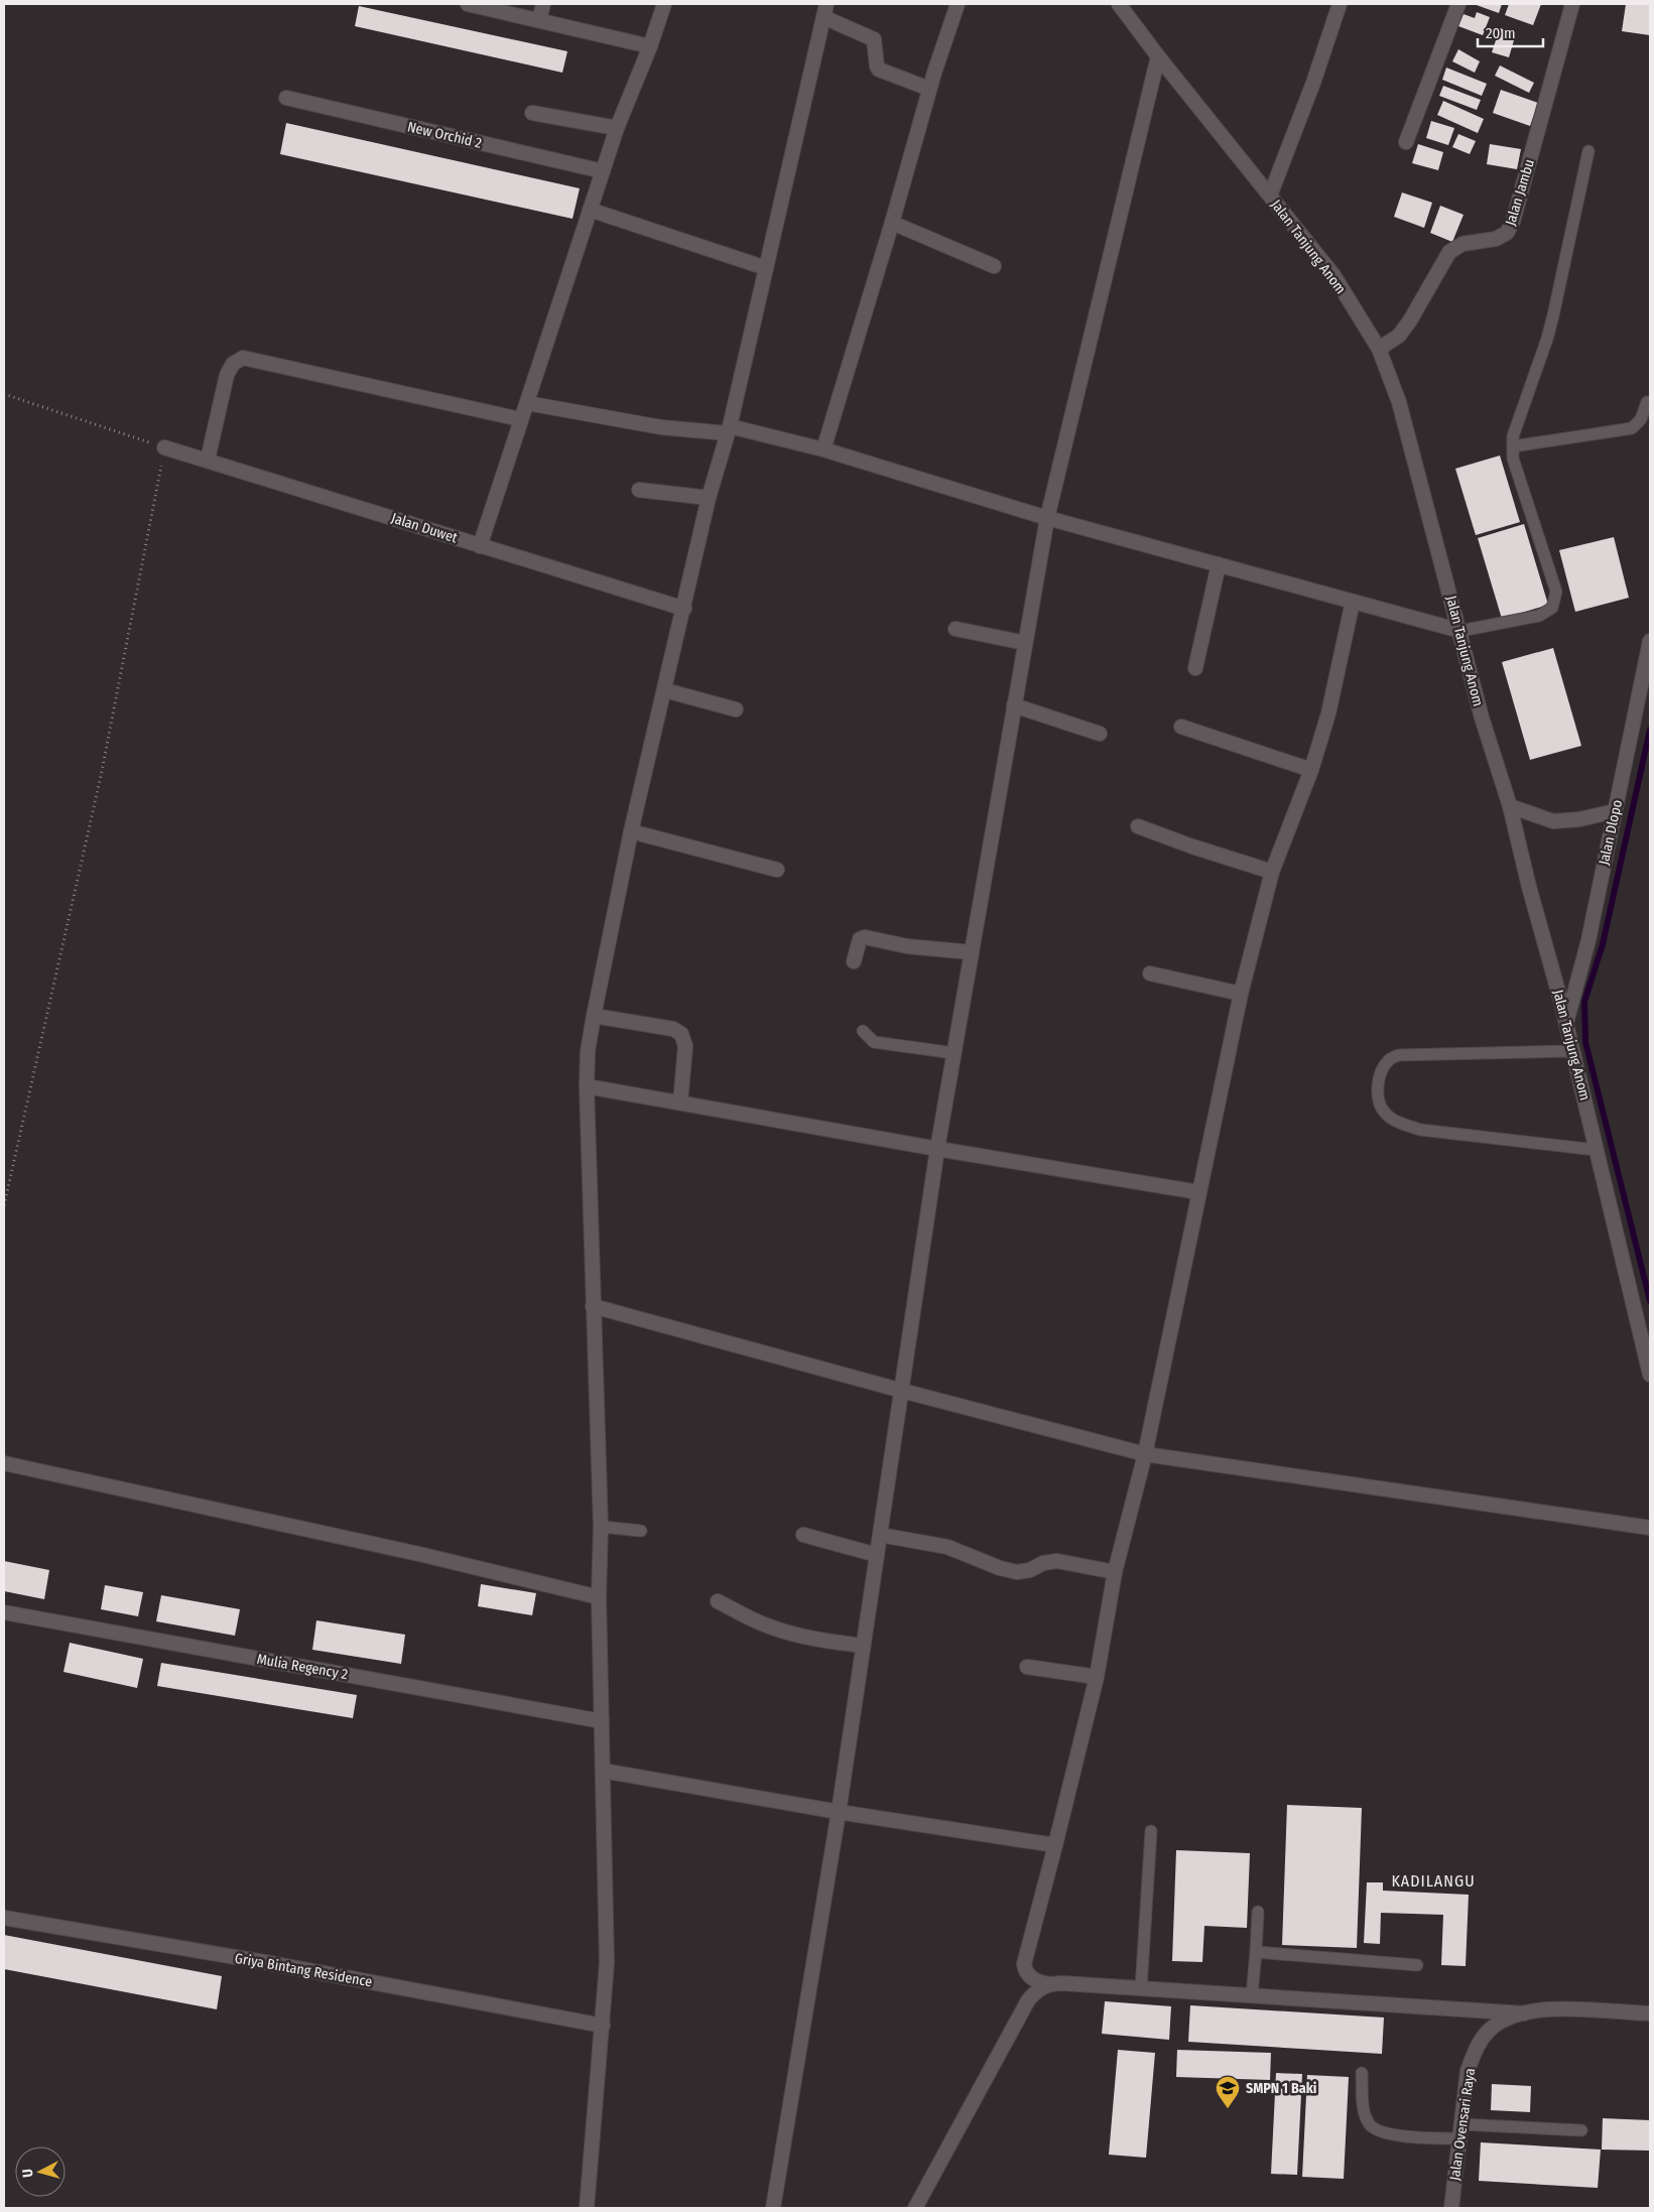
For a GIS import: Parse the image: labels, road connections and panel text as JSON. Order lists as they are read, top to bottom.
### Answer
{
  "streets": {
    "street": [
      "New Orchid 2",
      "Jalan Jambu",
      "Jalan Tanjung Anom",
      "Jalan Duwet",
      "Jalan Dlopo",
      "Mulia Regency 2",
      "Griya Bintang Residence",
      "Jalan Ovensari Raya"
    ]
  },
  "crossings": [
    ["Jalan Jambu", "Jalan Tanjung Anom"],
    ["Jalan Tanjung Anom", "Jalan Dlopo"]
  ],
  "districts": ["KADILANGU"],
  "places": {
    "school or university": ["SMPN 1 Baki"]
  },
  "scale_bar": "20 m",
  "north": "left"
}
